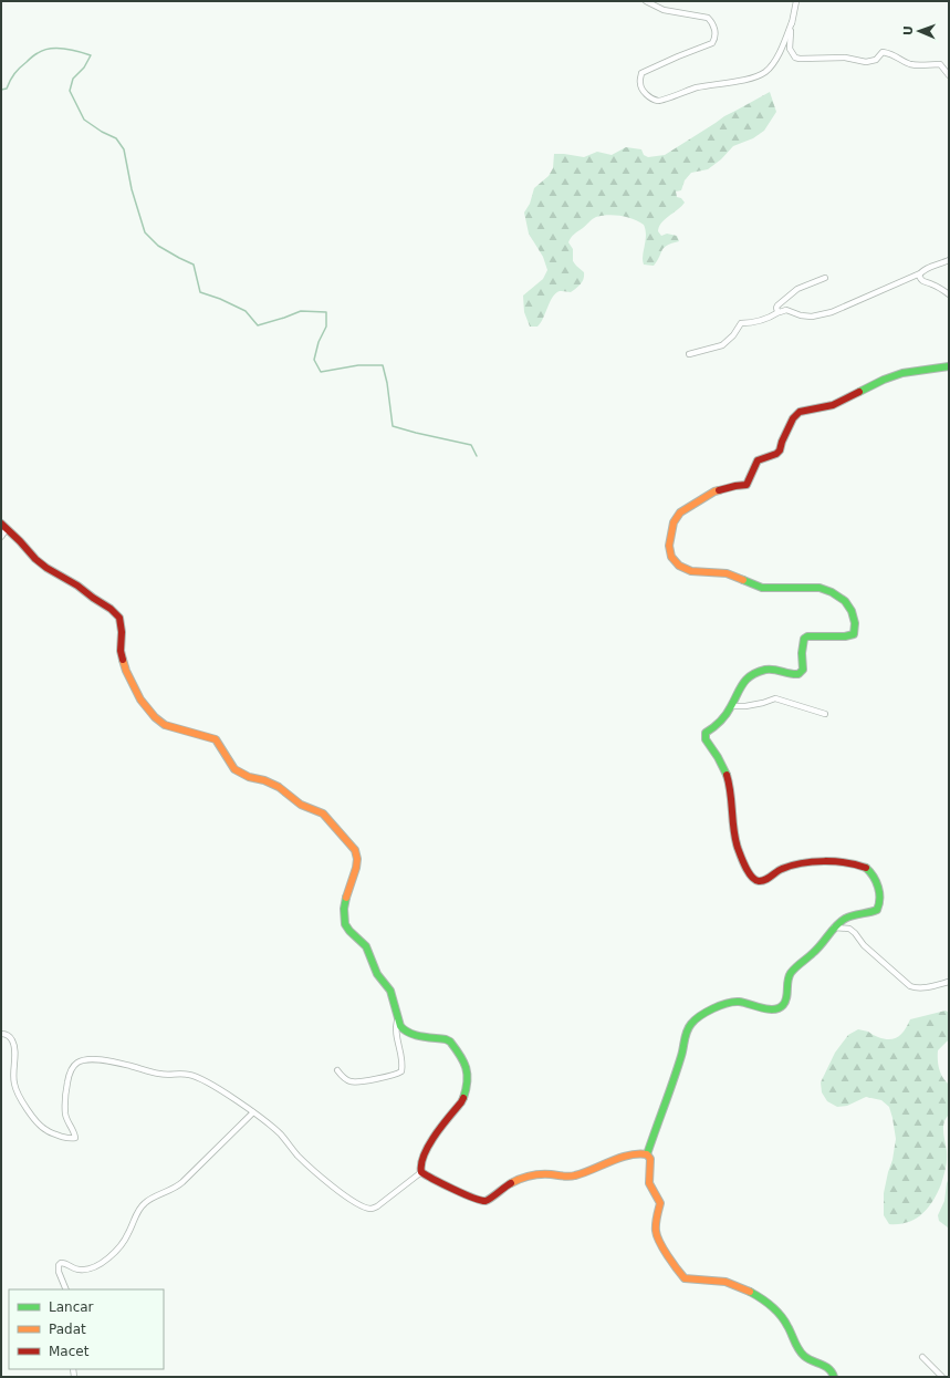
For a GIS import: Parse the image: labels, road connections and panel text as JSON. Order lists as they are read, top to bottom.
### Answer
{
  "legend": ["Lancar", "Padat", "Macet"],
  "north": "left"
}
